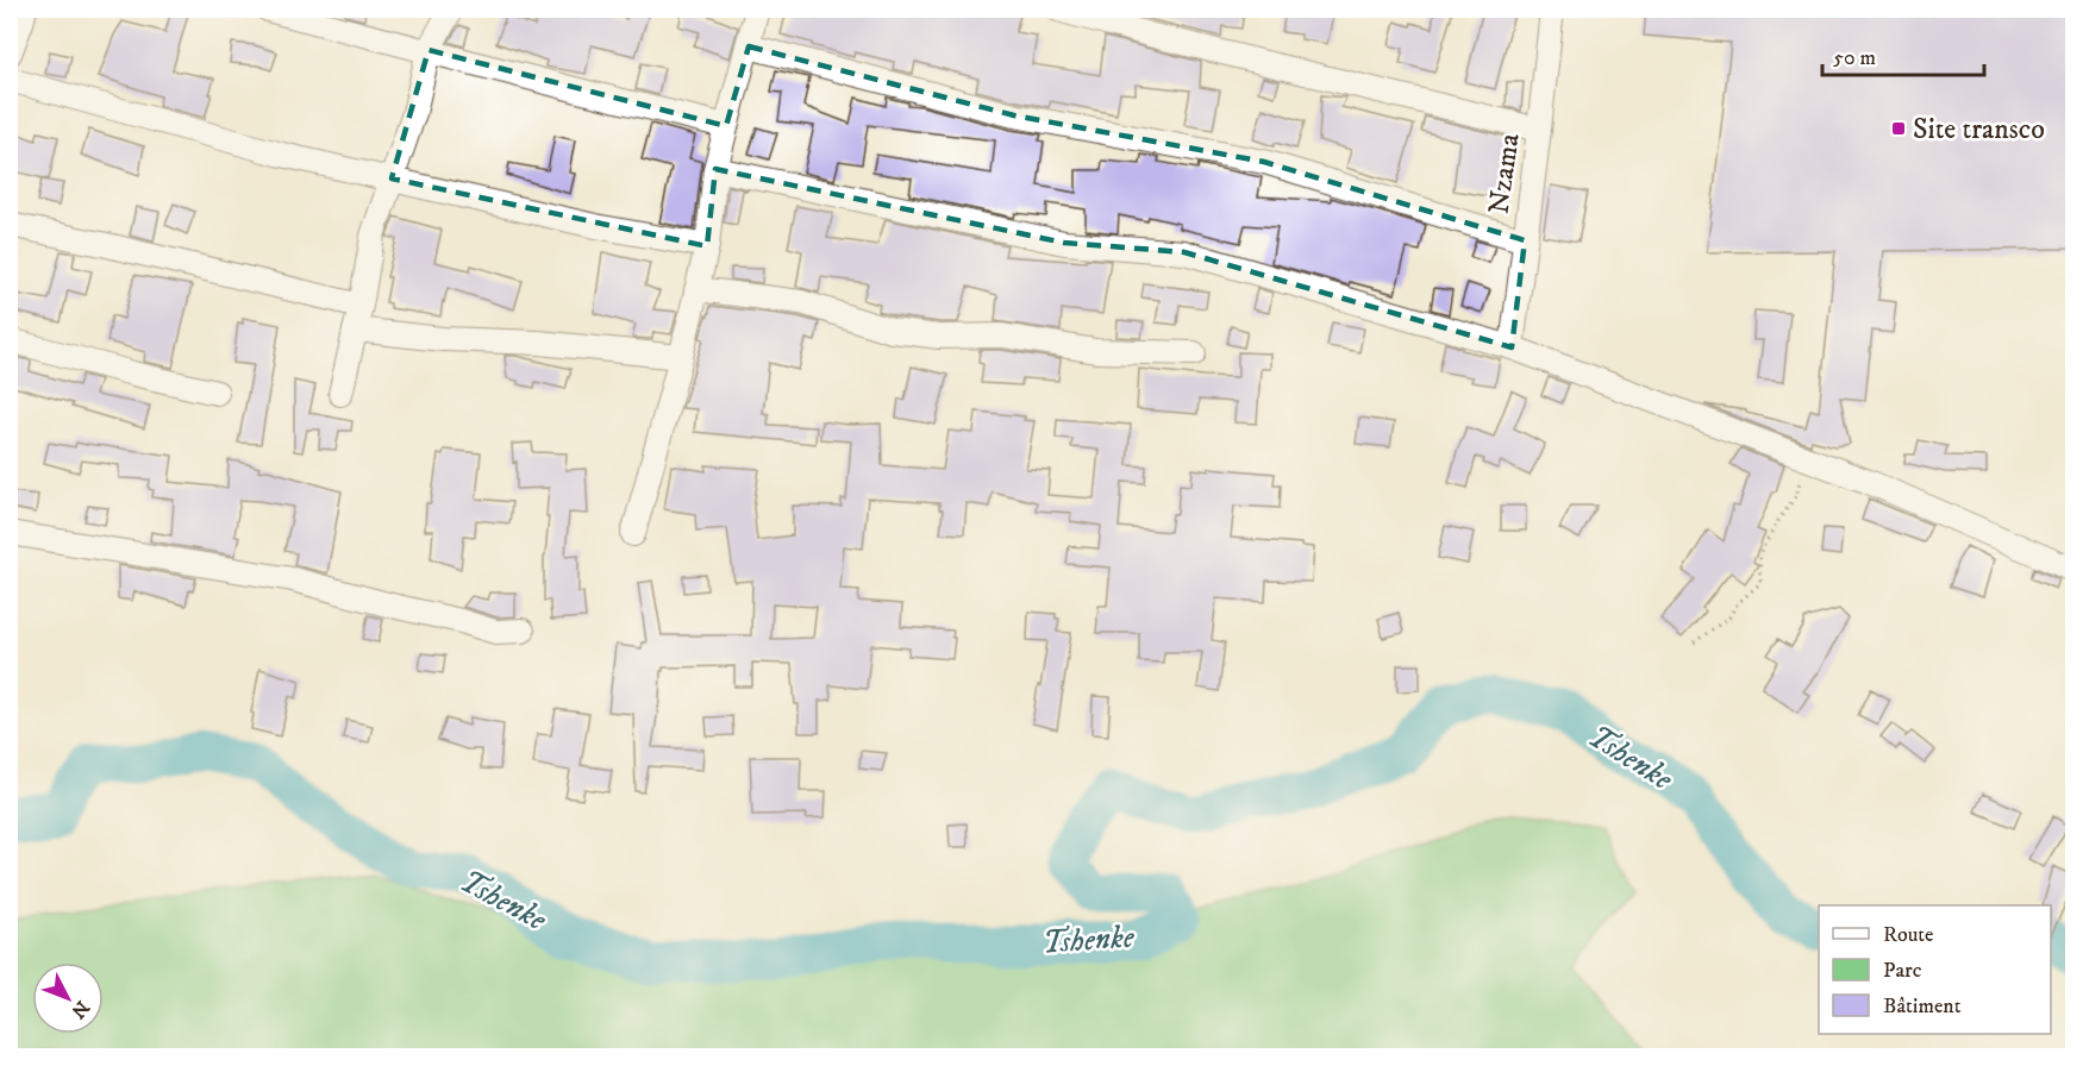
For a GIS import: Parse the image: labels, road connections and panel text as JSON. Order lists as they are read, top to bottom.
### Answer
{
  "streets": {
    "street": ["Nzama"]
  },
  "water": ["Tshenke"],
  "places": {
    "transit": ["Site transco"]
  },
  "legend": ["Route", "Parc", "Bâtiment"],
  "scale_bar": "50 m",
  "north": "bottom right"
}
